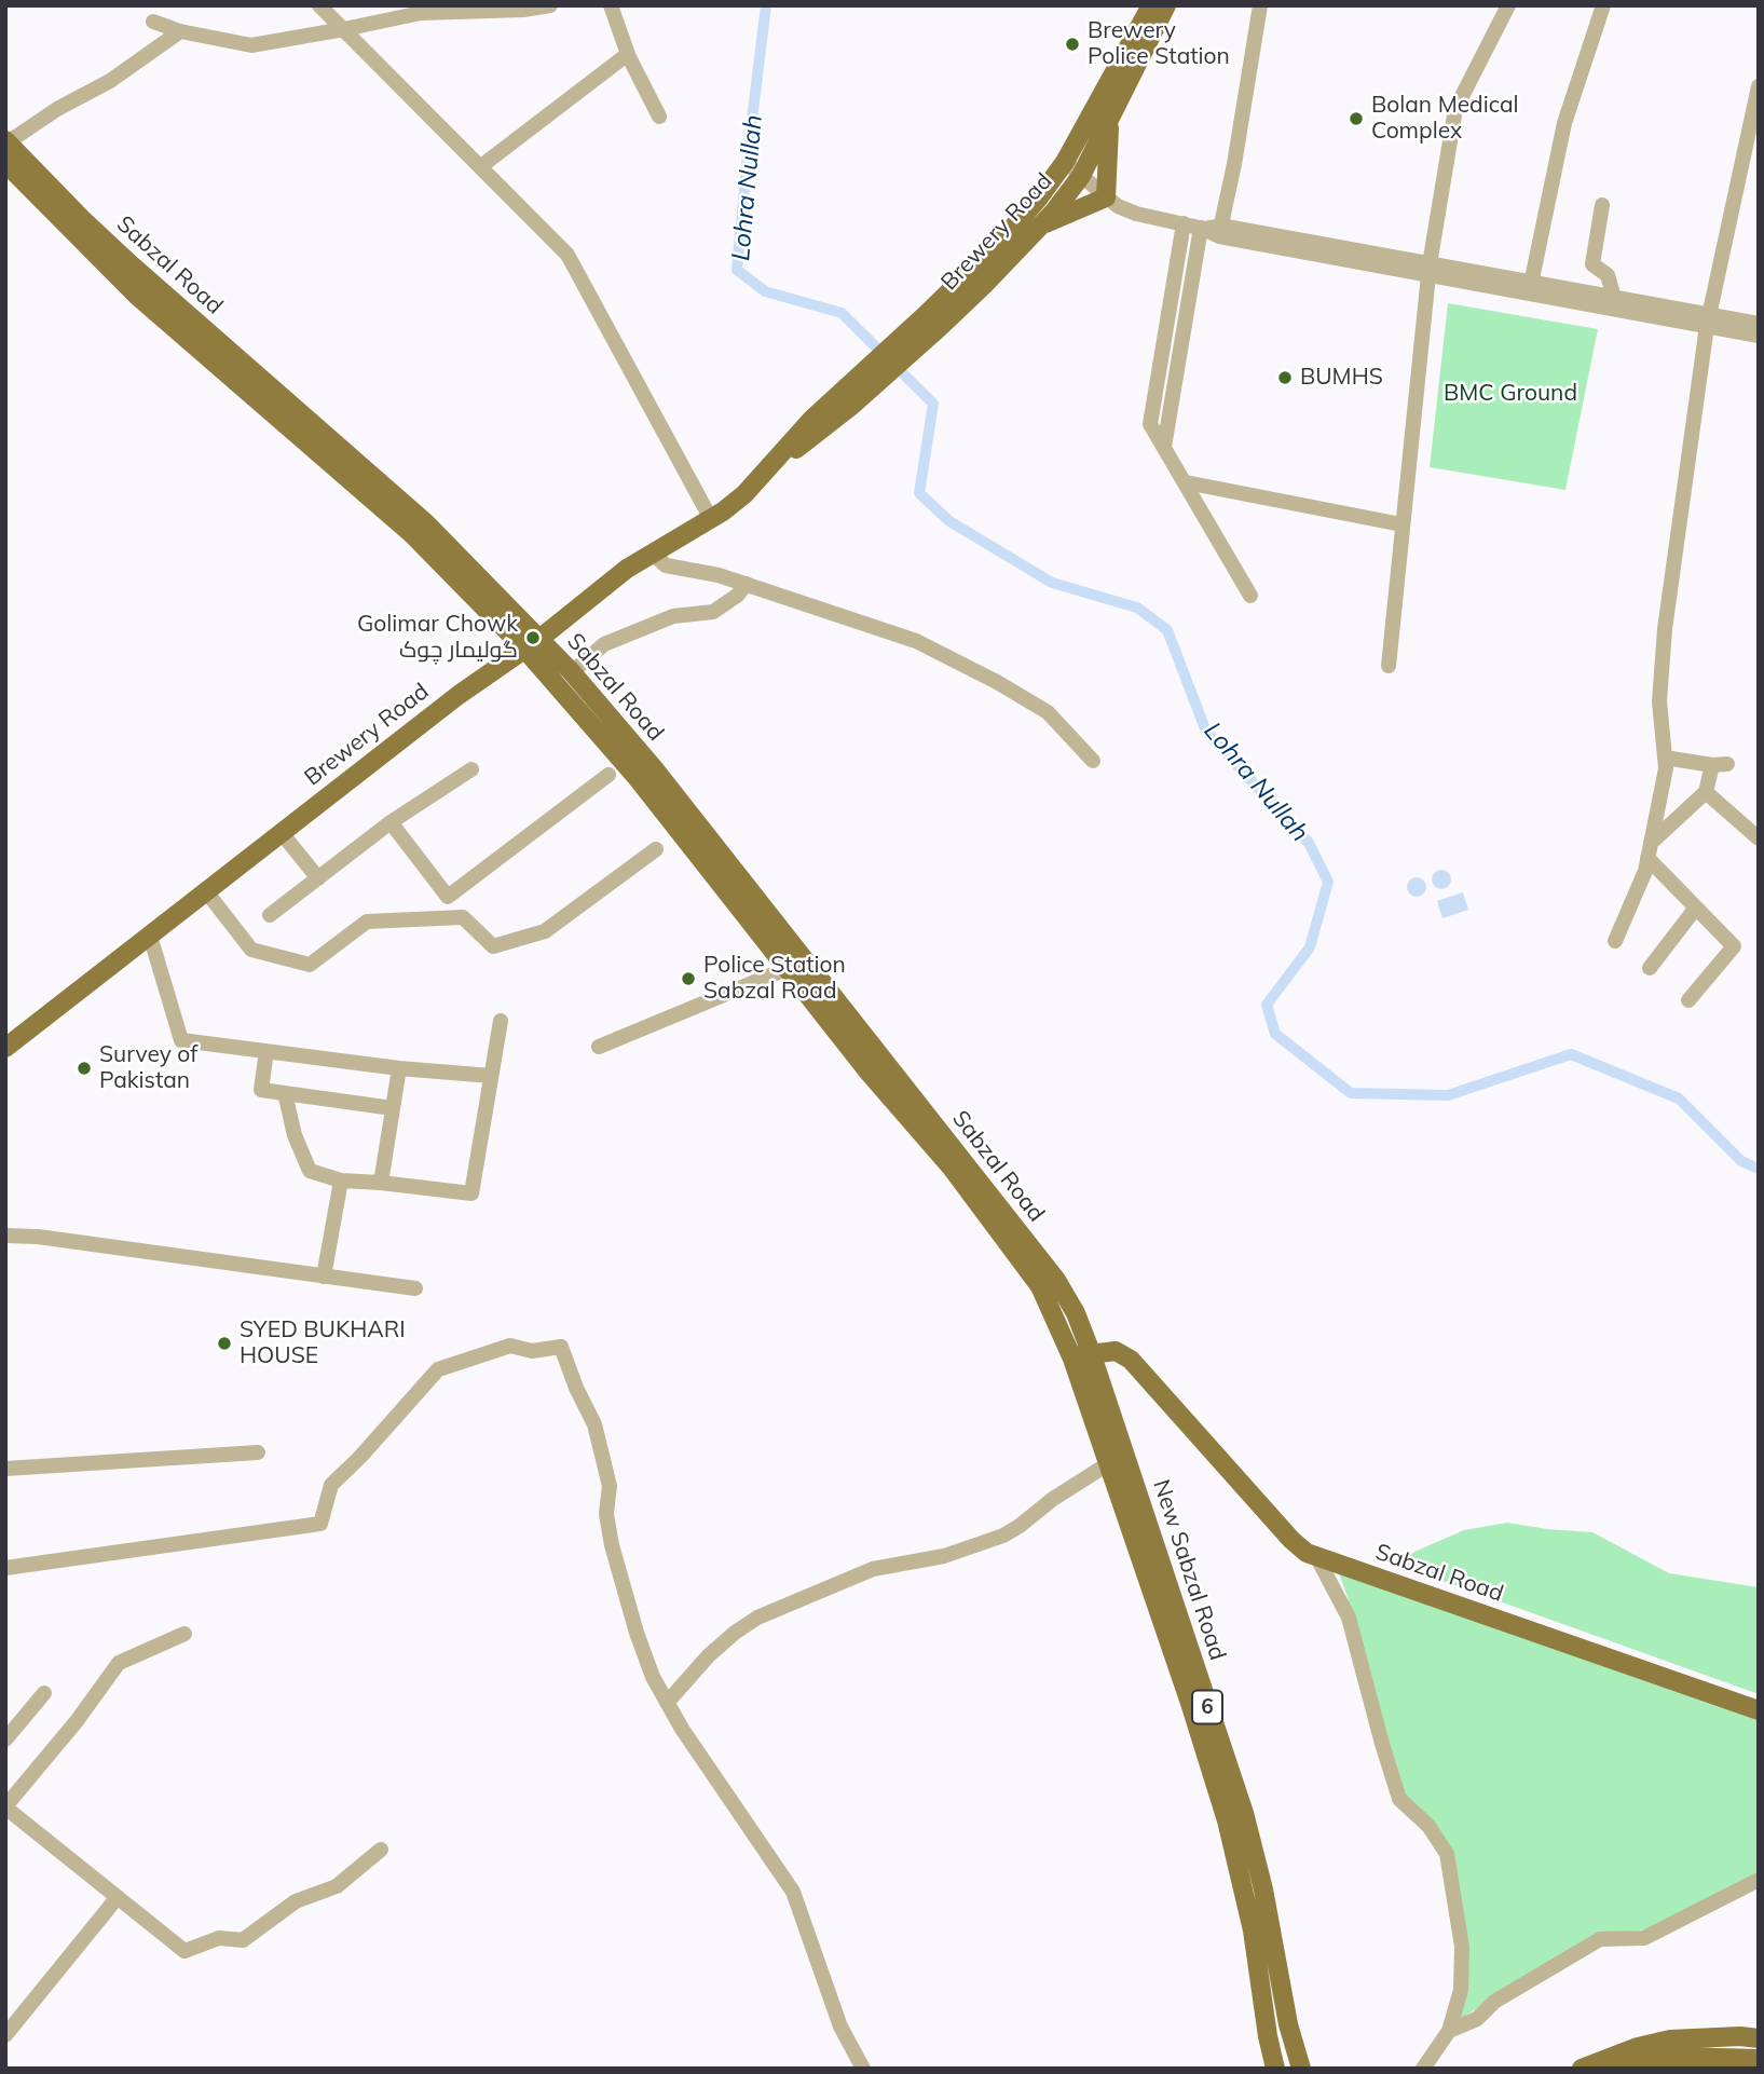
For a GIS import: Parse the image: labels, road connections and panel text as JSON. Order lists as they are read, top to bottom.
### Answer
{
  "streets": {
    "main road": [
      "Brewery Road",
      "Sabzal Road",
      "New Sabzal Road",
      "6"
    ]
  },
  "crossings": [
    ["Brewery Road", "Sabzal Road"],
    ["Sabzal Road", "New Sabzal Road"]
  ],
  "water": ["Lohra Nullah"],
  "parks": ["BMC Ground"],
  "places": [
    "Brewery Police Station",
    "Bolan Medical Complex",
    "BUMHS",
    "Golimar Chowk گولیمار چوک",
    "Police Station Sabzal Road",
    "Survey of Pakistan",
    "SYED BUKHARI HOUSE"
  ]
}
